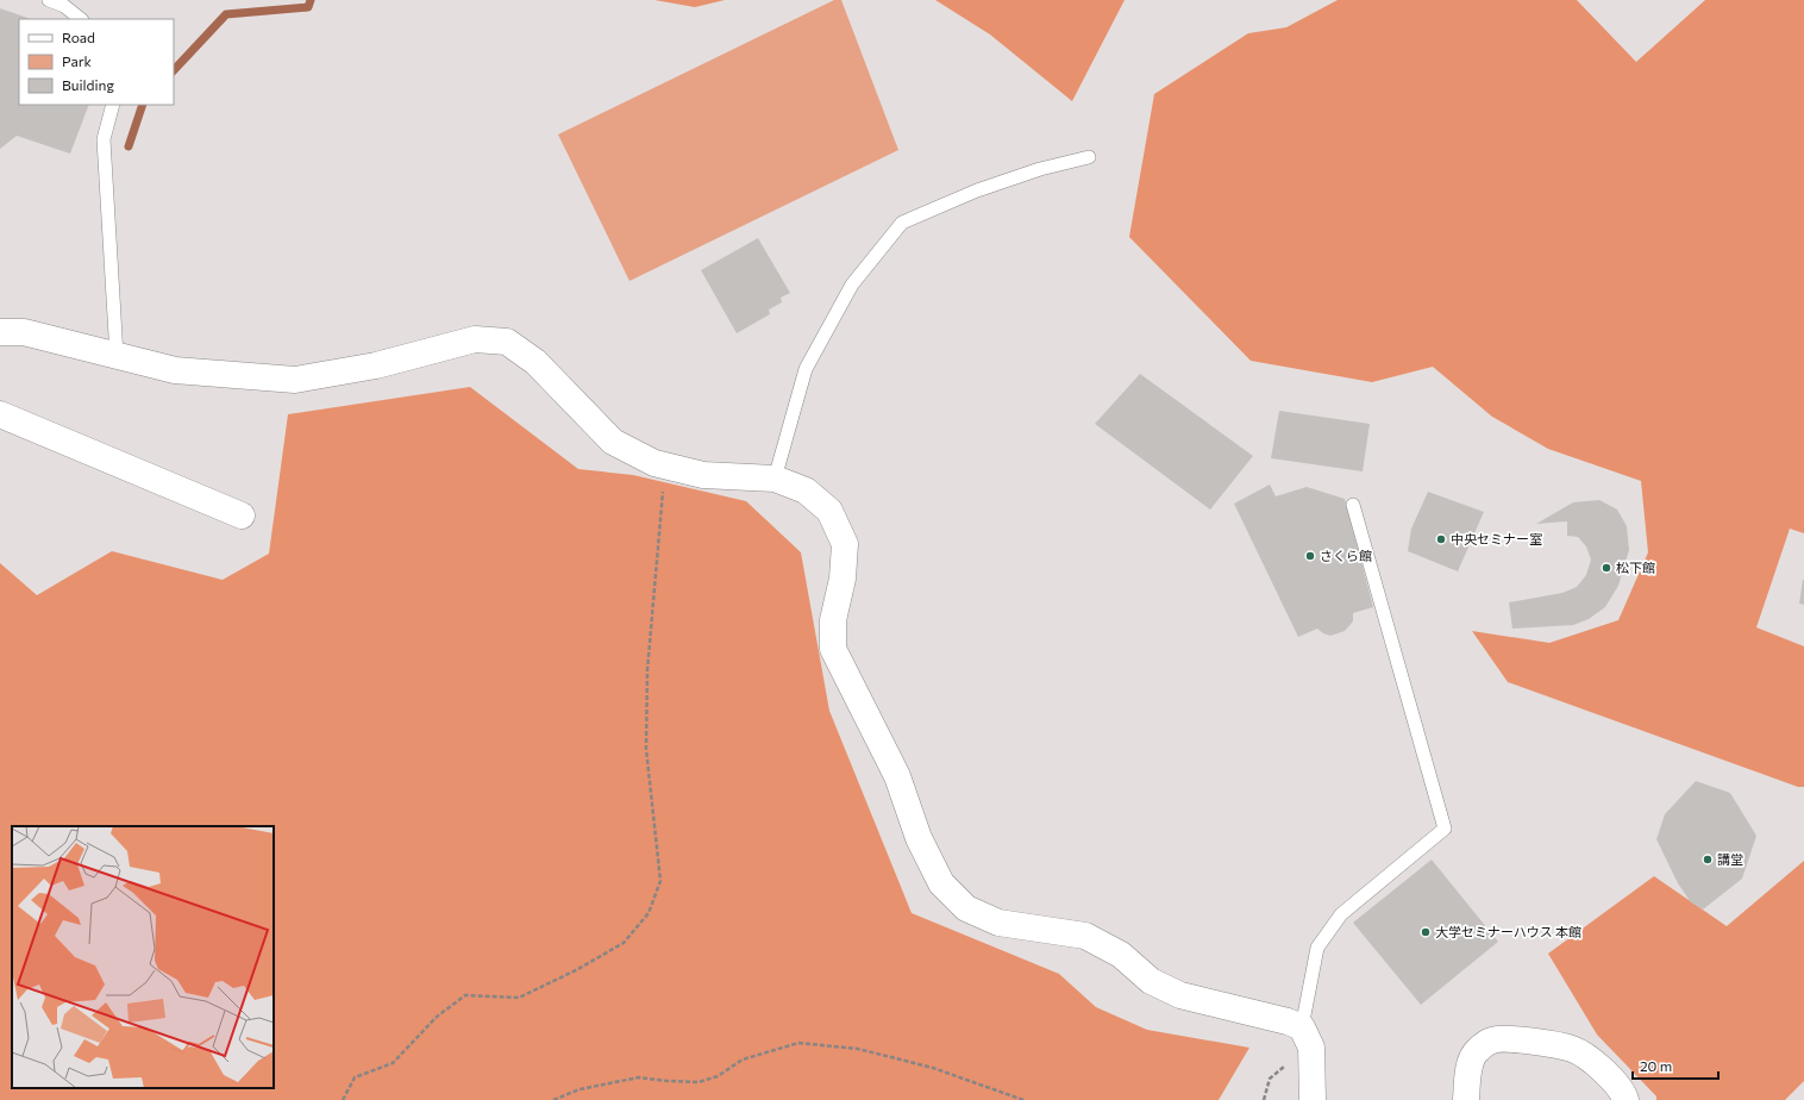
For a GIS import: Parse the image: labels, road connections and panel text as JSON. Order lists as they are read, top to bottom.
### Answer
{
  "places": [
    "中央セミナー室",
    "さくら館",
    "松下館",
    "講堂",
    "大学セミナーハウス 本館"
  ],
  "legend": ["Road", "Park", "Building"],
  "scale_bar": "20 m"
}
